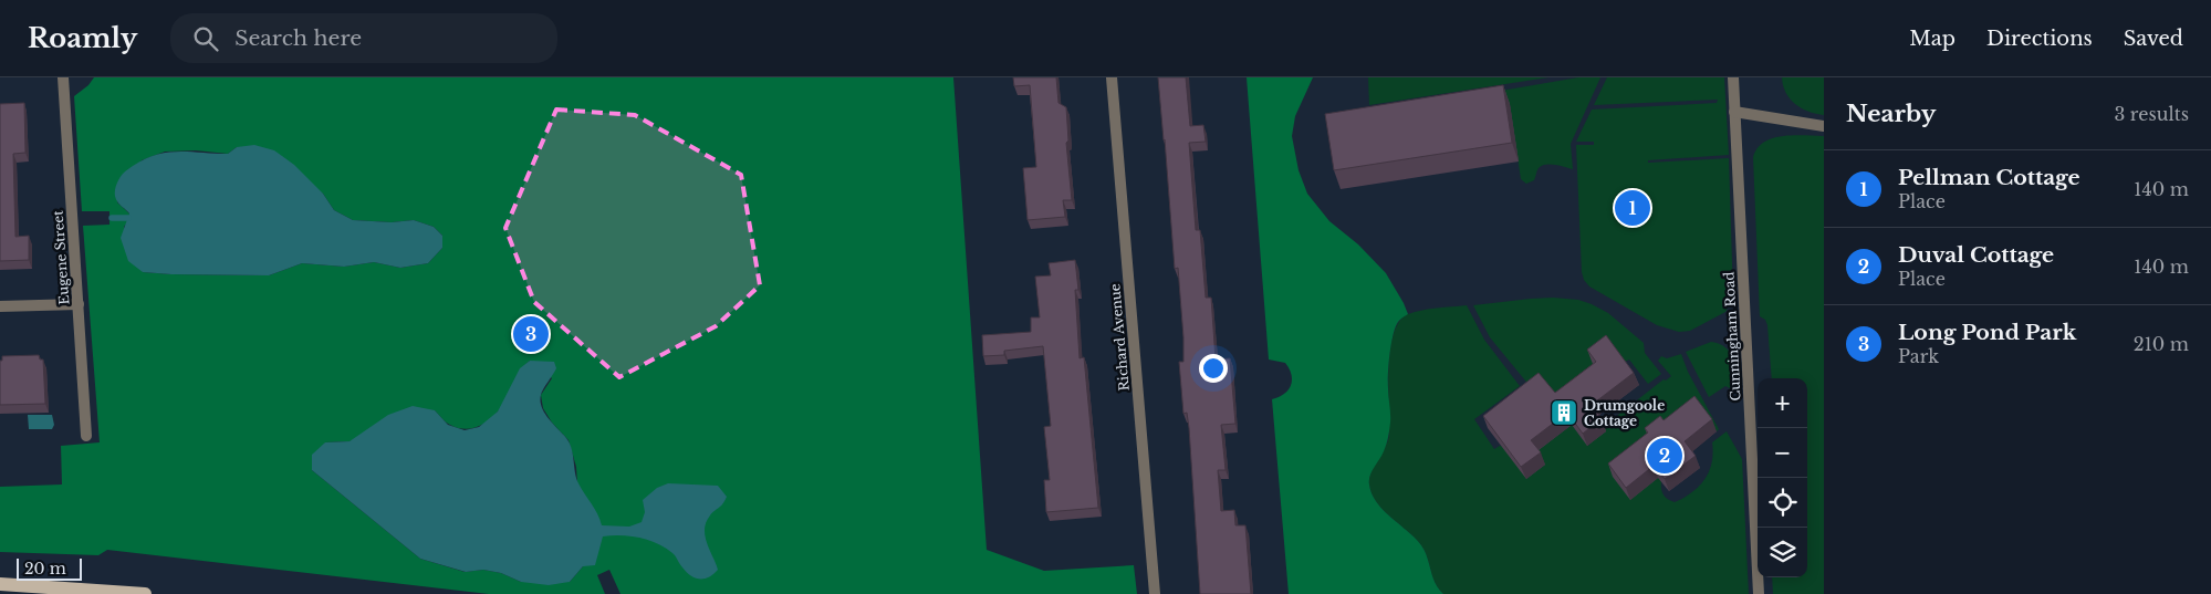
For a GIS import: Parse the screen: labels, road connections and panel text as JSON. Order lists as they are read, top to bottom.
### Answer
{
  "streets": {
    "street": ["Eugene Street", "Cunningham Road", "Richard Avenue"]
  },
  "places": {
    "building": ["Drumgoole Cottage"]
  },
  "scale_bar": "20 m",
  "page": {
    "header": "Roamly",
    "search": "Search here",
    "nav": ["Map", "Directions", "Saved"],
    "heading": ["Nearby", "3 results"],
    "list": [
      {
        "mark": "1",
        "name": "Pellman Cottage",
        "note": "Place",
        "value": "140 m"
      },
      {
        "mark": "2",
        "name": "Duval Cottage",
        "note": "Place",
        "value": "140 m"
      },
      {
        "mark": "3",
        "name": "Long Pond Park",
        "note": "Park",
        "value": "210 m"
      }
    ],
    "pins": ["1", "3", "2"],
    "map_buttons": ["+", "−"],
    "scale": "20 m"
  }
}
